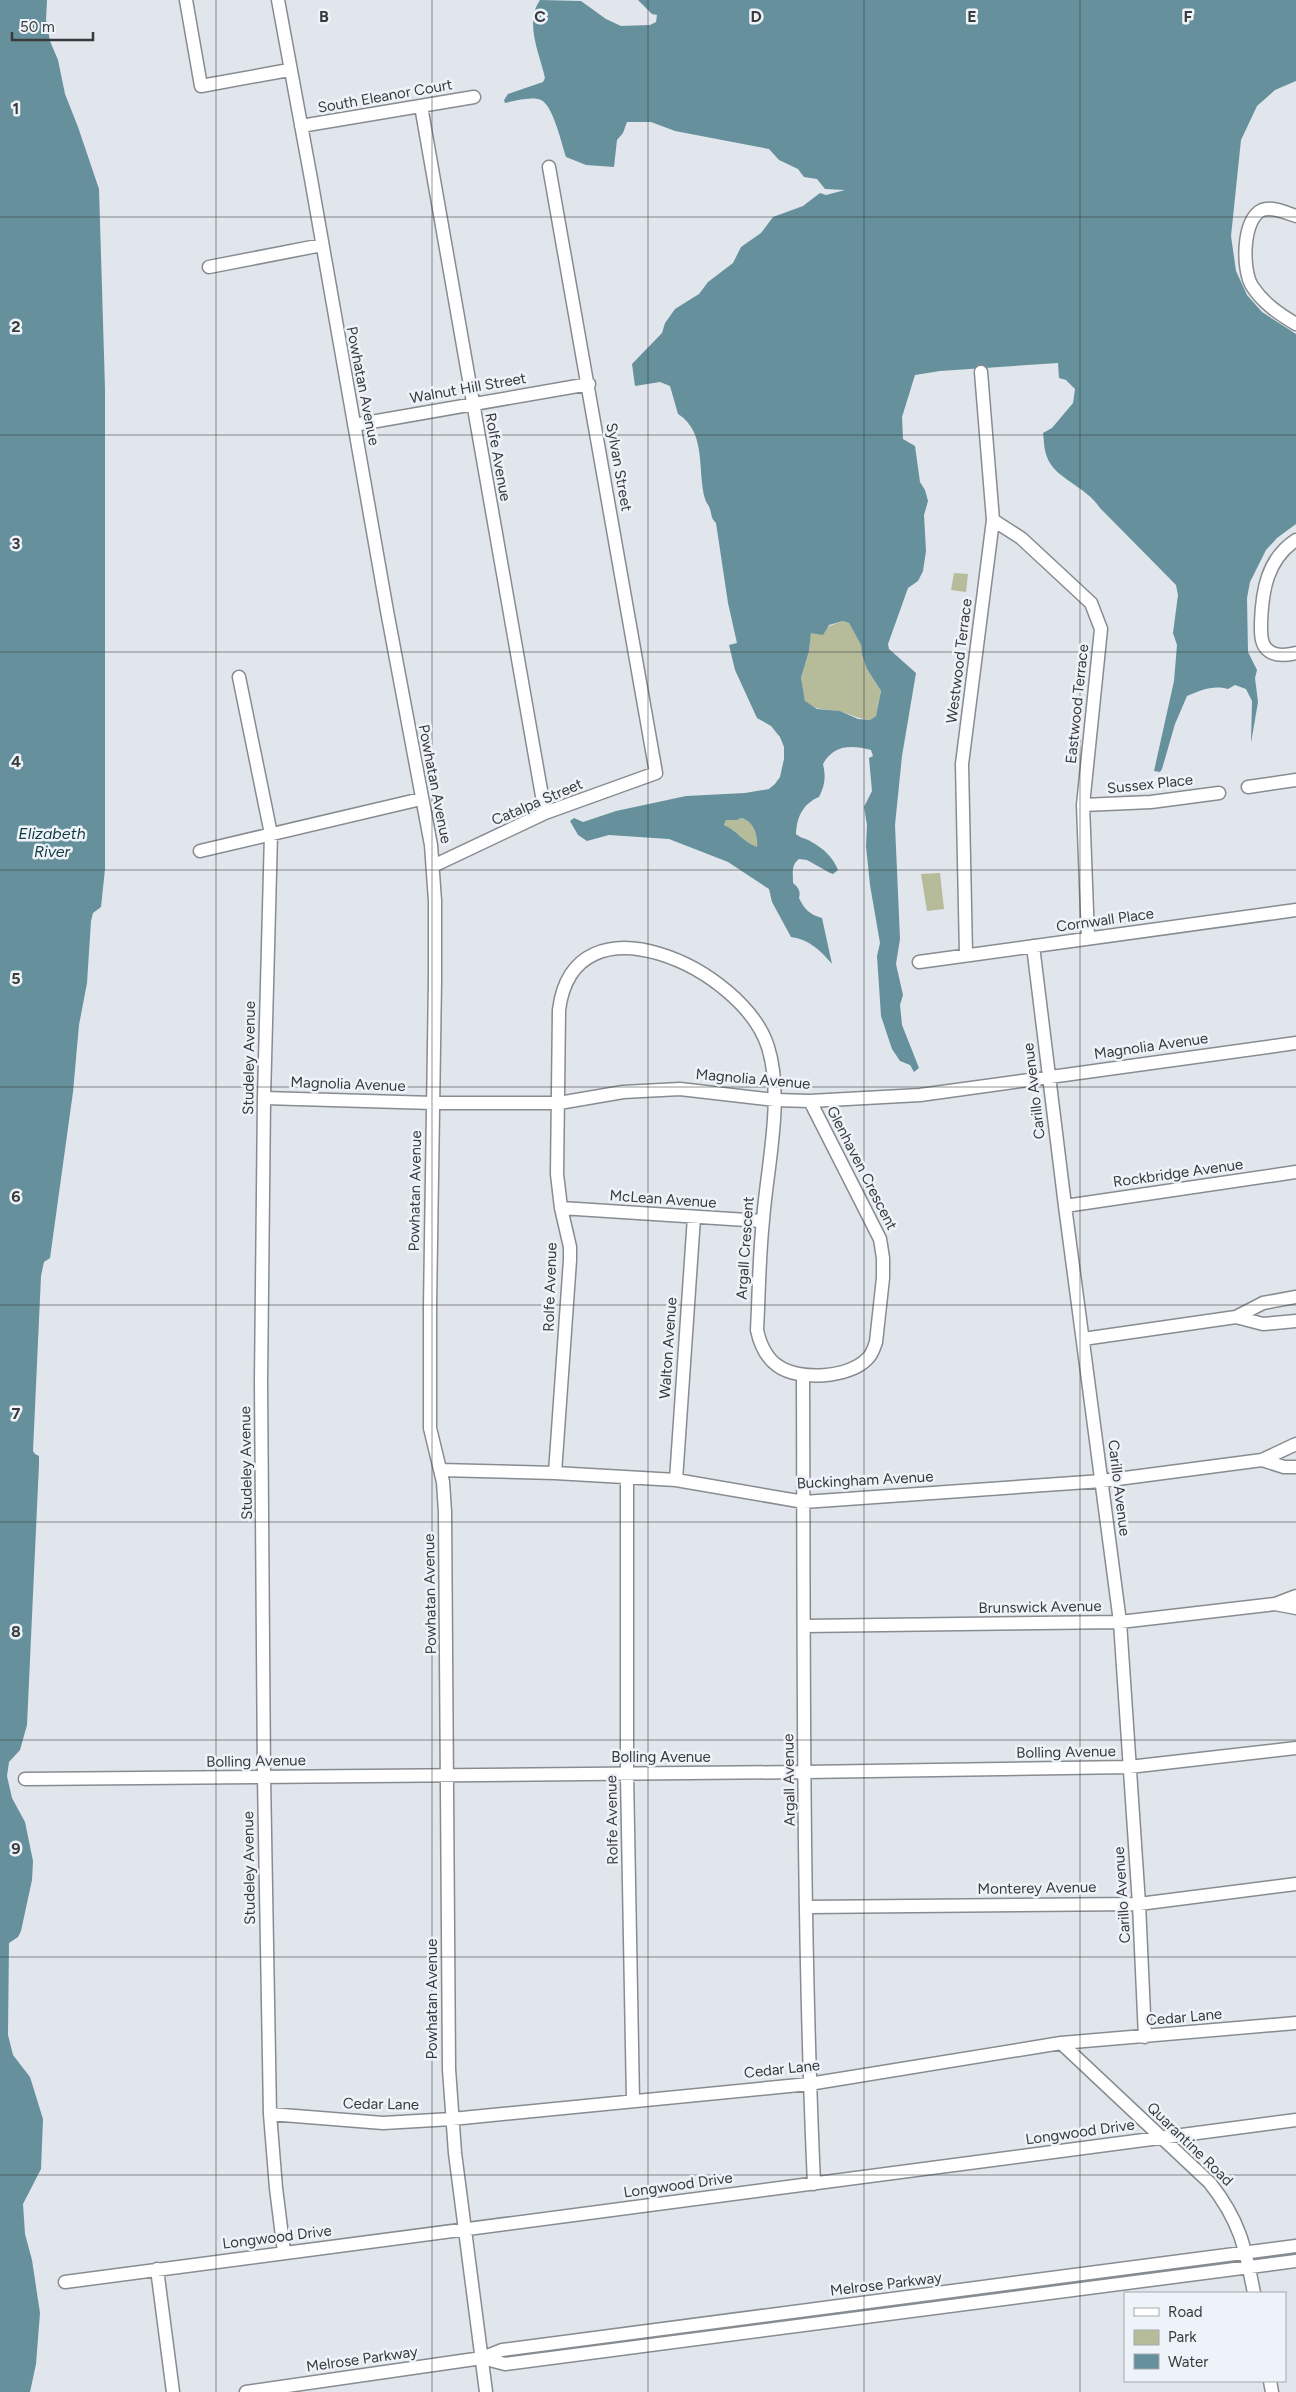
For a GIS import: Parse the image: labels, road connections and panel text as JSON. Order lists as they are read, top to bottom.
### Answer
{
  "streets": {
    "street": [
      "South Eleanor Court",
      "Powhatan Avenue",
      "Walnut Hill Street",
      "Rolfe Avenue",
      "Sylvan Street",
      "Westwood Terrace",
      "Eastwood Terrace",
      "Sussex Place",
      "Catalpa Street",
      "Cornwall Place",
      "Magnolia Avenue",
      "Studeley Avenue",
      "Carillo Avenue",
      "Glenhaven Crescent",
      "Rockbridge Avenue",
      "McLean Avenue",
      "Argall Crescent",
      "Walton Avenue",
      "Buckingham Avenue",
      "Brunswick Avenue",
      "Bolling Avenue",
      "Argall Avenue",
      "Monterey Avenue",
      "Cedar Lane",
      "Longwood Drive",
      "Quarantine Road",
      "Melrose Parkway"
    ]
  },
  "crossings": [
    ["South Eleanor Court", "Powhatan Avenue"],
    ["South Eleanor Court", "Rolfe Avenue"],
    ["Powhatan Avenue", "Walnut Hill Street"],
    ["Powhatan Avenue", "Catalpa Street"],
    ["Powhatan Avenue", "Magnolia Avenue"],
    ["Powhatan Avenue", "Buckingham Avenue"],
    ["Powhatan Avenue", "Bolling Avenue"],
    ["Powhatan Avenue", "Cedar Lane"],
    ["Powhatan Avenue", "Longwood Drive"],
    ["Powhatan Avenue", "Melrose Parkway"],
    ["Walnut Hill Street", "Rolfe Avenue"],
    ["Walnut Hill Street", "Sylvan Street"],
    ["Rolfe Avenue", "Catalpa Street"],
    ["Rolfe Avenue", "Magnolia Avenue"],
    ["Rolfe Avenue", "McLean Avenue"],
    ["Rolfe Avenue", "Buckingham Avenue"],
    ["Rolfe Avenue", "Bolling Avenue"],
    ["Rolfe Avenue", "Cedar Lane"],
    ["Sylvan Street", "Catalpa Street"],
    ["Westwood Terrace", "Eastwood Terrace"],
    ["Westwood Terrace", "Cornwall Place"],
    ["Eastwood Terrace", "Sussex Place"],
    ["Eastwood Terrace", "Cornwall Place"],
    ["Cornwall Place", "Carillo Avenue"],
    ["Magnolia Avenue", "Studeley Avenue"],
    ["Magnolia Avenue", "Carillo Avenue"],
    ["Magnolia Avenue", "Glenhaven Crescent"],
    ["Magnolia Avenue", "Argall Crescent"],
    ["Studeley Avenue", "Bolling Avenue"],
    ["Studeley Avenue", "Cedar Lane"],
    ["Studeley Avenue", "Longwood Drive"],
    ["Carillo Avenue", "Rockbridge Avenue"],
    ["Carillo Avenue", "Buckingham Avenue"],
    ["Carillo Avenue", "Brunswick Avenue"],
    ["Carillo Avenue", "Bolling Avenue"],
    ["Carillo Avenue", "Monterey Avenue"],
    ["Carillo Avenue", "Cedar Lane"],
    ["Glenhaven Crescent", "Argall Crescent"],
    ["Glenhaven Crescent", "Argall Avenue"],
    ["McLean Avenue", "Argall Crescent"],
    ["McLean Avenue", "Walton Avenue"],
    ["Argall Crescent", "Argall Avenue"],
    ["Walton Avenue", "Buckingham Avenue"],
    ["Buckingham Avenue", "Argall Avenue"],
    ["Brunswick Avenue", "Argall Avenue"],
    ["Bolling Avenue", "Argall Avenue"],
    ["Argall Avenue", "Monterey Avenue"],
    ["Argall Avenue", "Cedar Lane"],
    ["Argall Avenue", "Longwood Drive"],
    ["Cedar Lane", "Quarantine Road"],
    ["Longwood Drive", "Quarantine Road"],
    ["Quarantine Road", "Melrose Parkway"]
  ],
  "water": ["Elizabeth River"],
  "legend": ["Road", "Park", "Water"],
  "scale_bar": "50 m",
  "grid": {
    "columns": [
      "B",
      "C",
      "D",
      "E",
      "F"
    ],
    "rows": [
      "1",
      "2",
      "3",
      "4",
      "5",
      "6",
      "7",
      "8",
      "9"
    ]
  }
}
